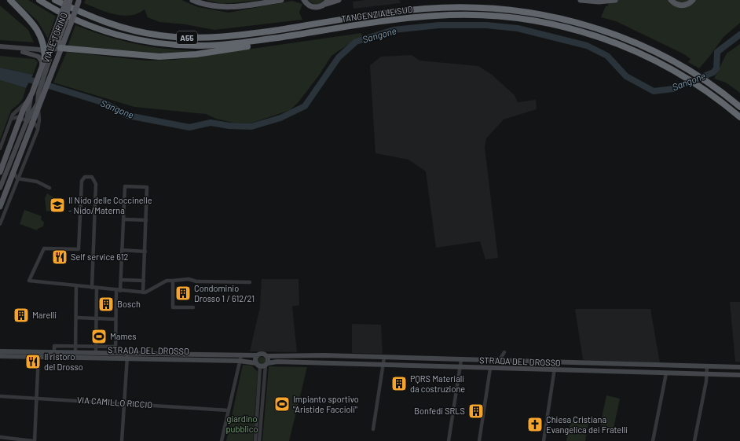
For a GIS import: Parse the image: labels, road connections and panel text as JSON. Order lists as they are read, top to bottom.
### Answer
{
  "streets": {
    "highway": ["TANGENZIALE SUD", "A55"],
    "main road": ["VIALE TORINO"],
    "street": ["STRADA DEL DROSSO", "VIA CAMILLO RICCIO"]
  },
  "water": ["Sangone"],
  "parks": ["giardino pubblico"],
  "places": {
    "school or university": ["Il Nido delle Coccinelle - Nido/Materna"],
    "restaurant": ["Self service 612", "Il ristoro del Drosso"],
    "building": [
      "Condominio Drosso 1 / 612/21",
      "Bosch",
      "Marelli",
      "PQRS Materiali da costruzione",
      "Bonfedi SRLS"
    ],
    "sports": ["Mames", "Impianto sportivo \"Aristide Faccioli\""],
    "church": ["Chiesa Cristiana Evangelica dei Fratelli"]
  }
}
